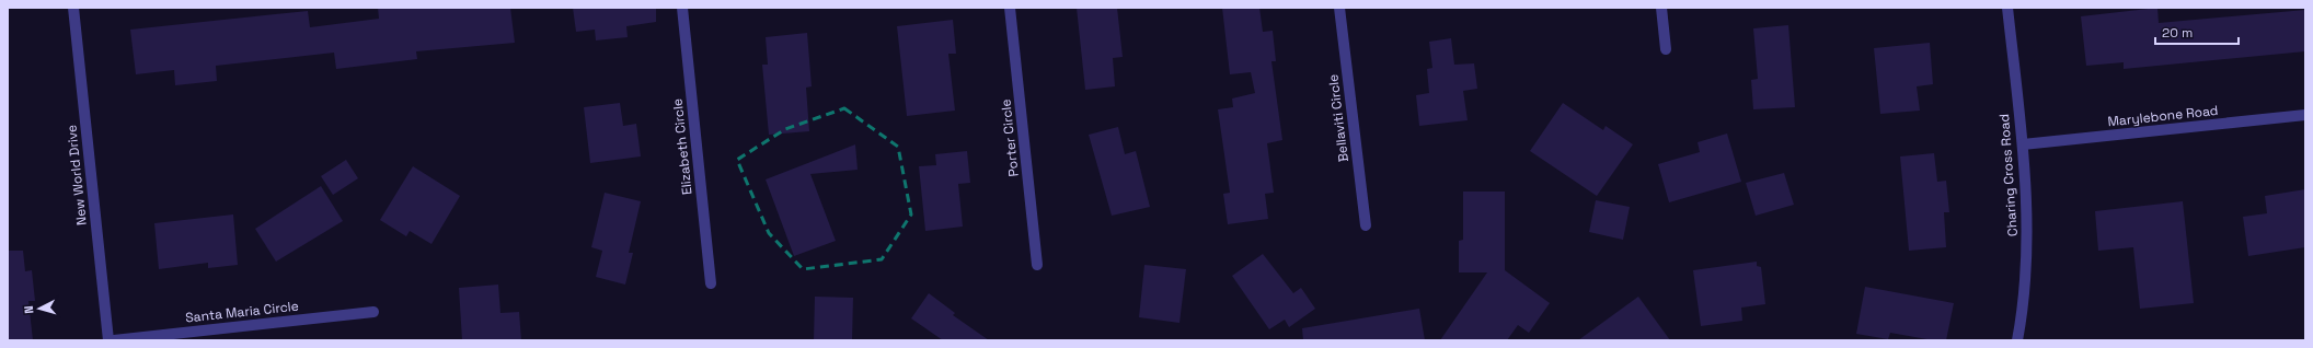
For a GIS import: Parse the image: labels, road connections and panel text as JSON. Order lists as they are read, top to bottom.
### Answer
{
  "streets": {
    "street": [
      "Marylebone Road",
      "Bellaviti Circle",
      "Porter Circle",
      "Elizabeth Circle",
      "New World Drive",
      "Charing Cross Road",
      "Santa Maria Circle"
    ]
  },
  "crossings": [
    ["Marylebone Road", "Charing Cross Road"]
  ],
  "scale_bar": "20 m",
  "north": "left"
}
